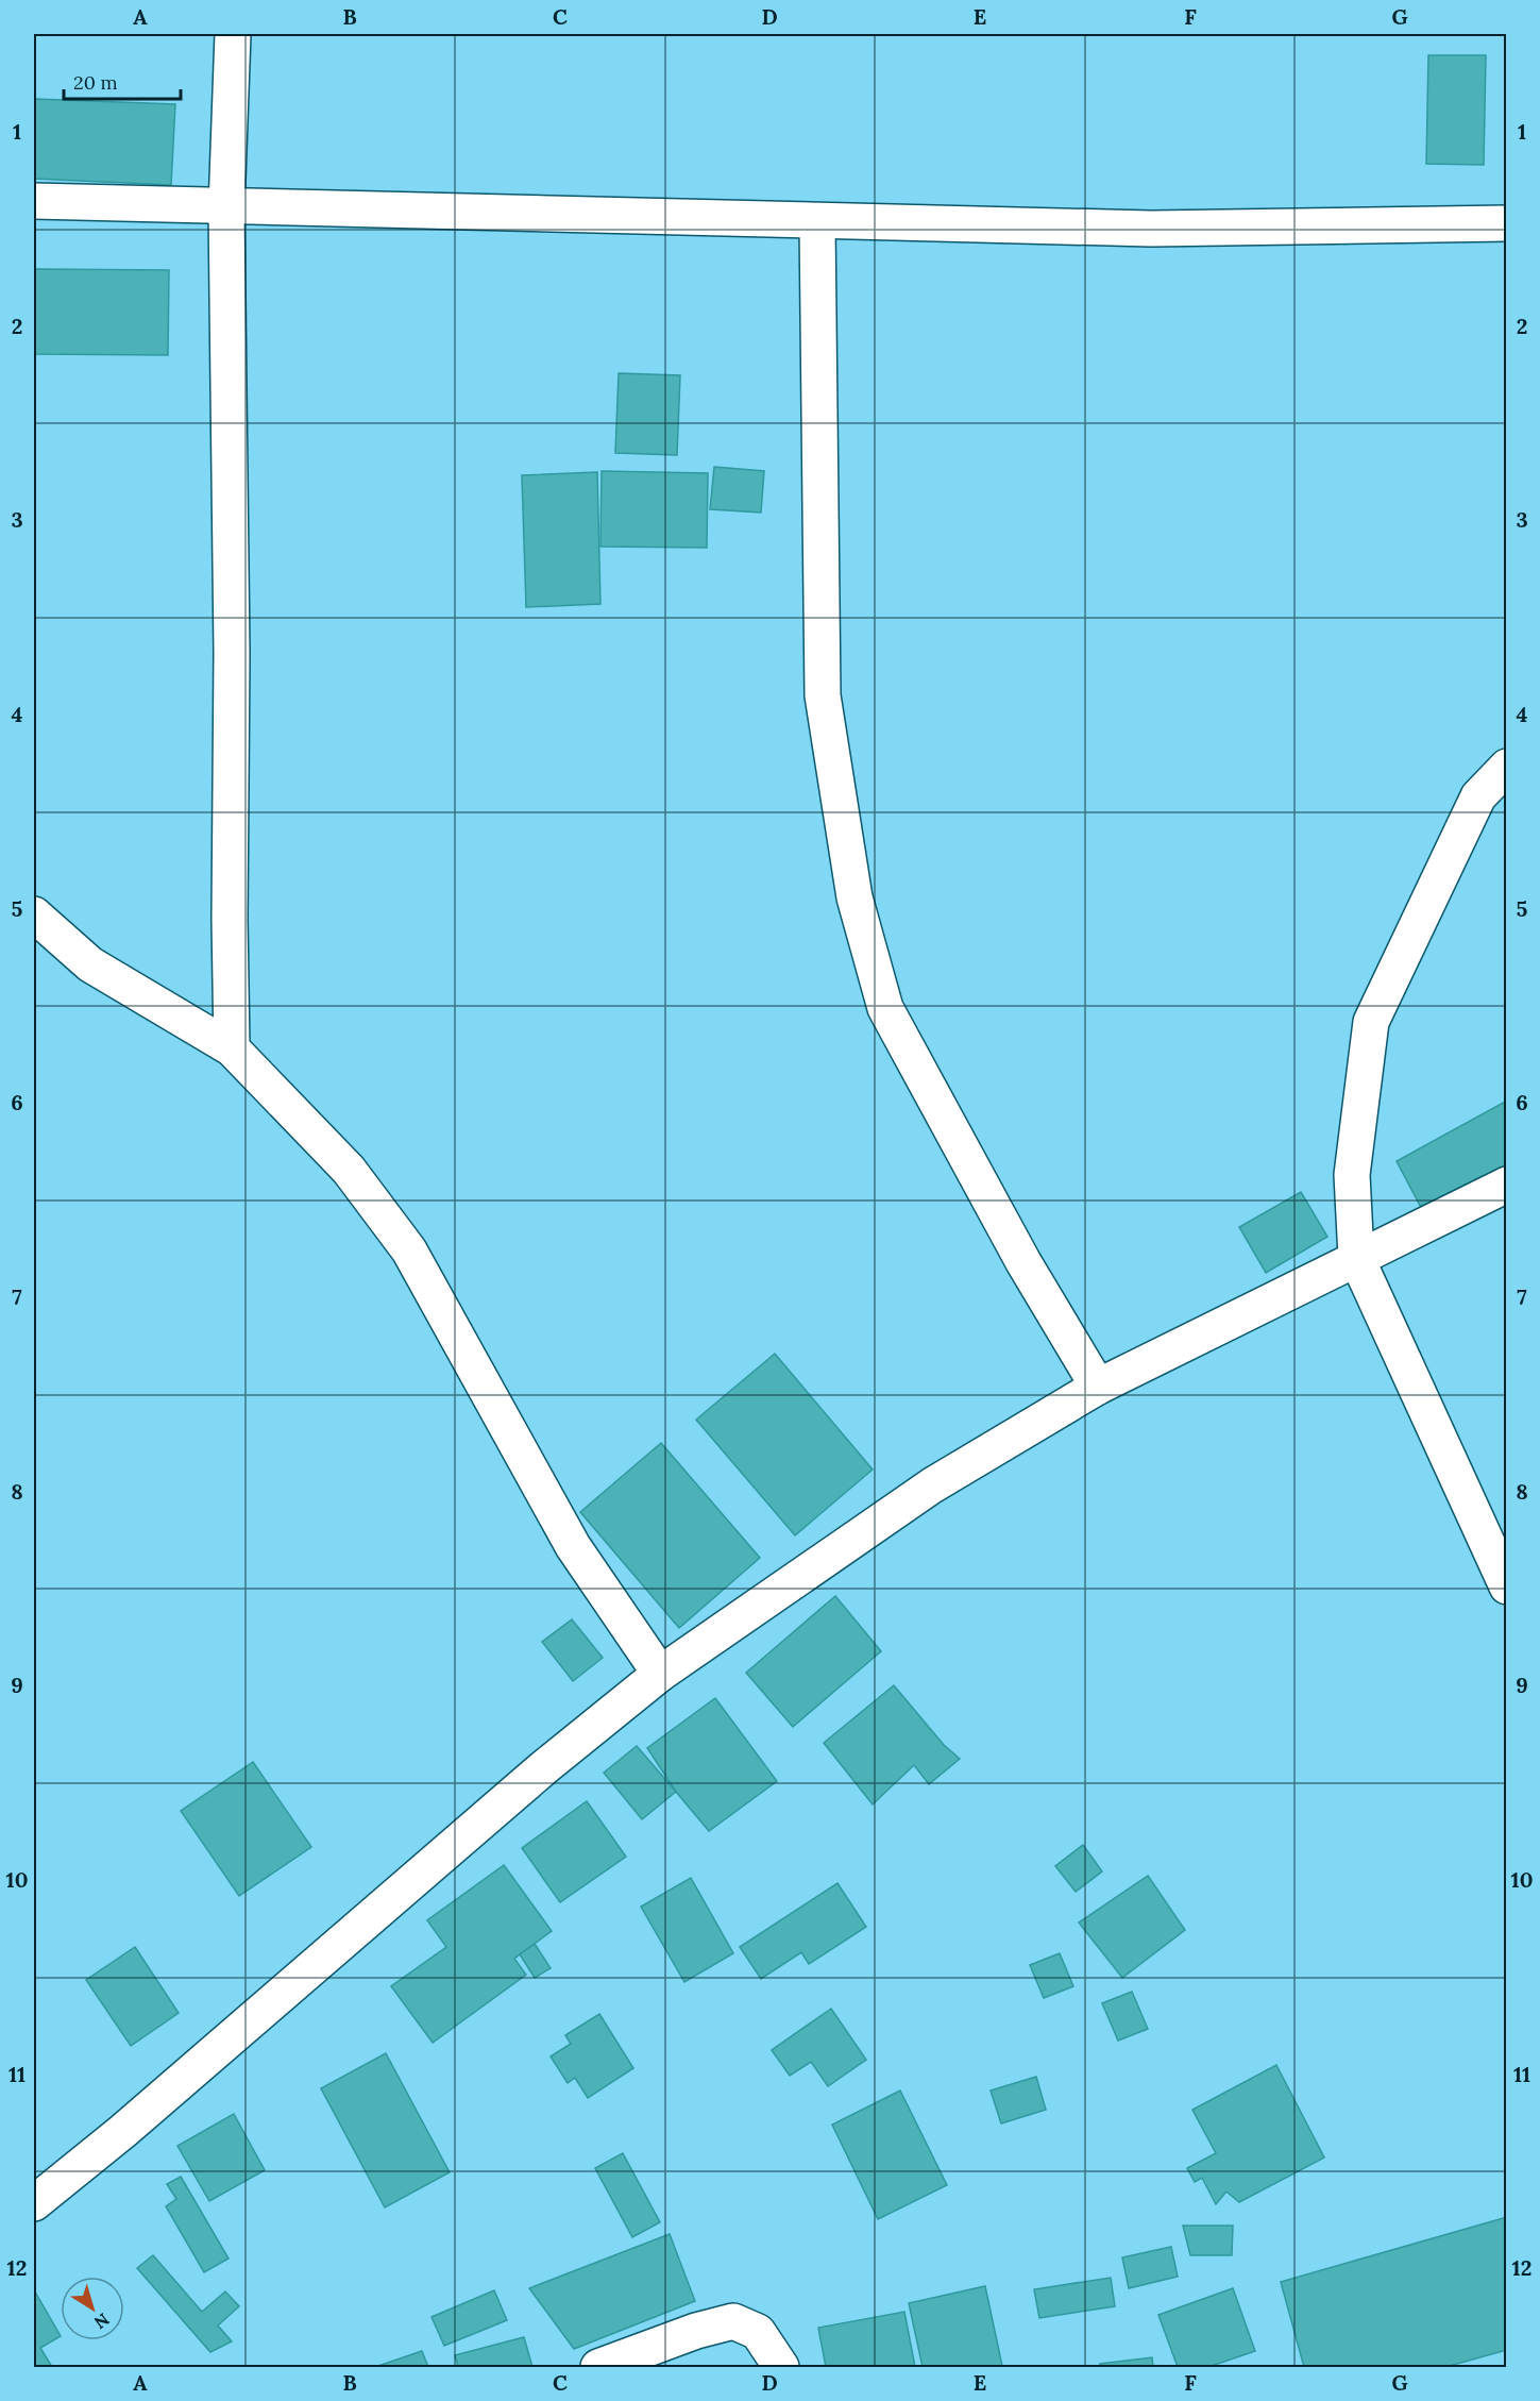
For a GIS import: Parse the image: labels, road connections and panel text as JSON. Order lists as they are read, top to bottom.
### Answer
{
  "scale_bar": "20 m",
  "north": "bottom right",
  "grid": {
    "columns": [
      "A",
      "B",
      "C",
      "D",
      "E",
      "F",
      "G"
    ],
    "rows": [
      "1",
      "2",
      "3",
      "4",
      "5",
      "6",
      "7",
      "8",
      "9",
      "10",
      "11",
      "12"
    ]
  }
}
